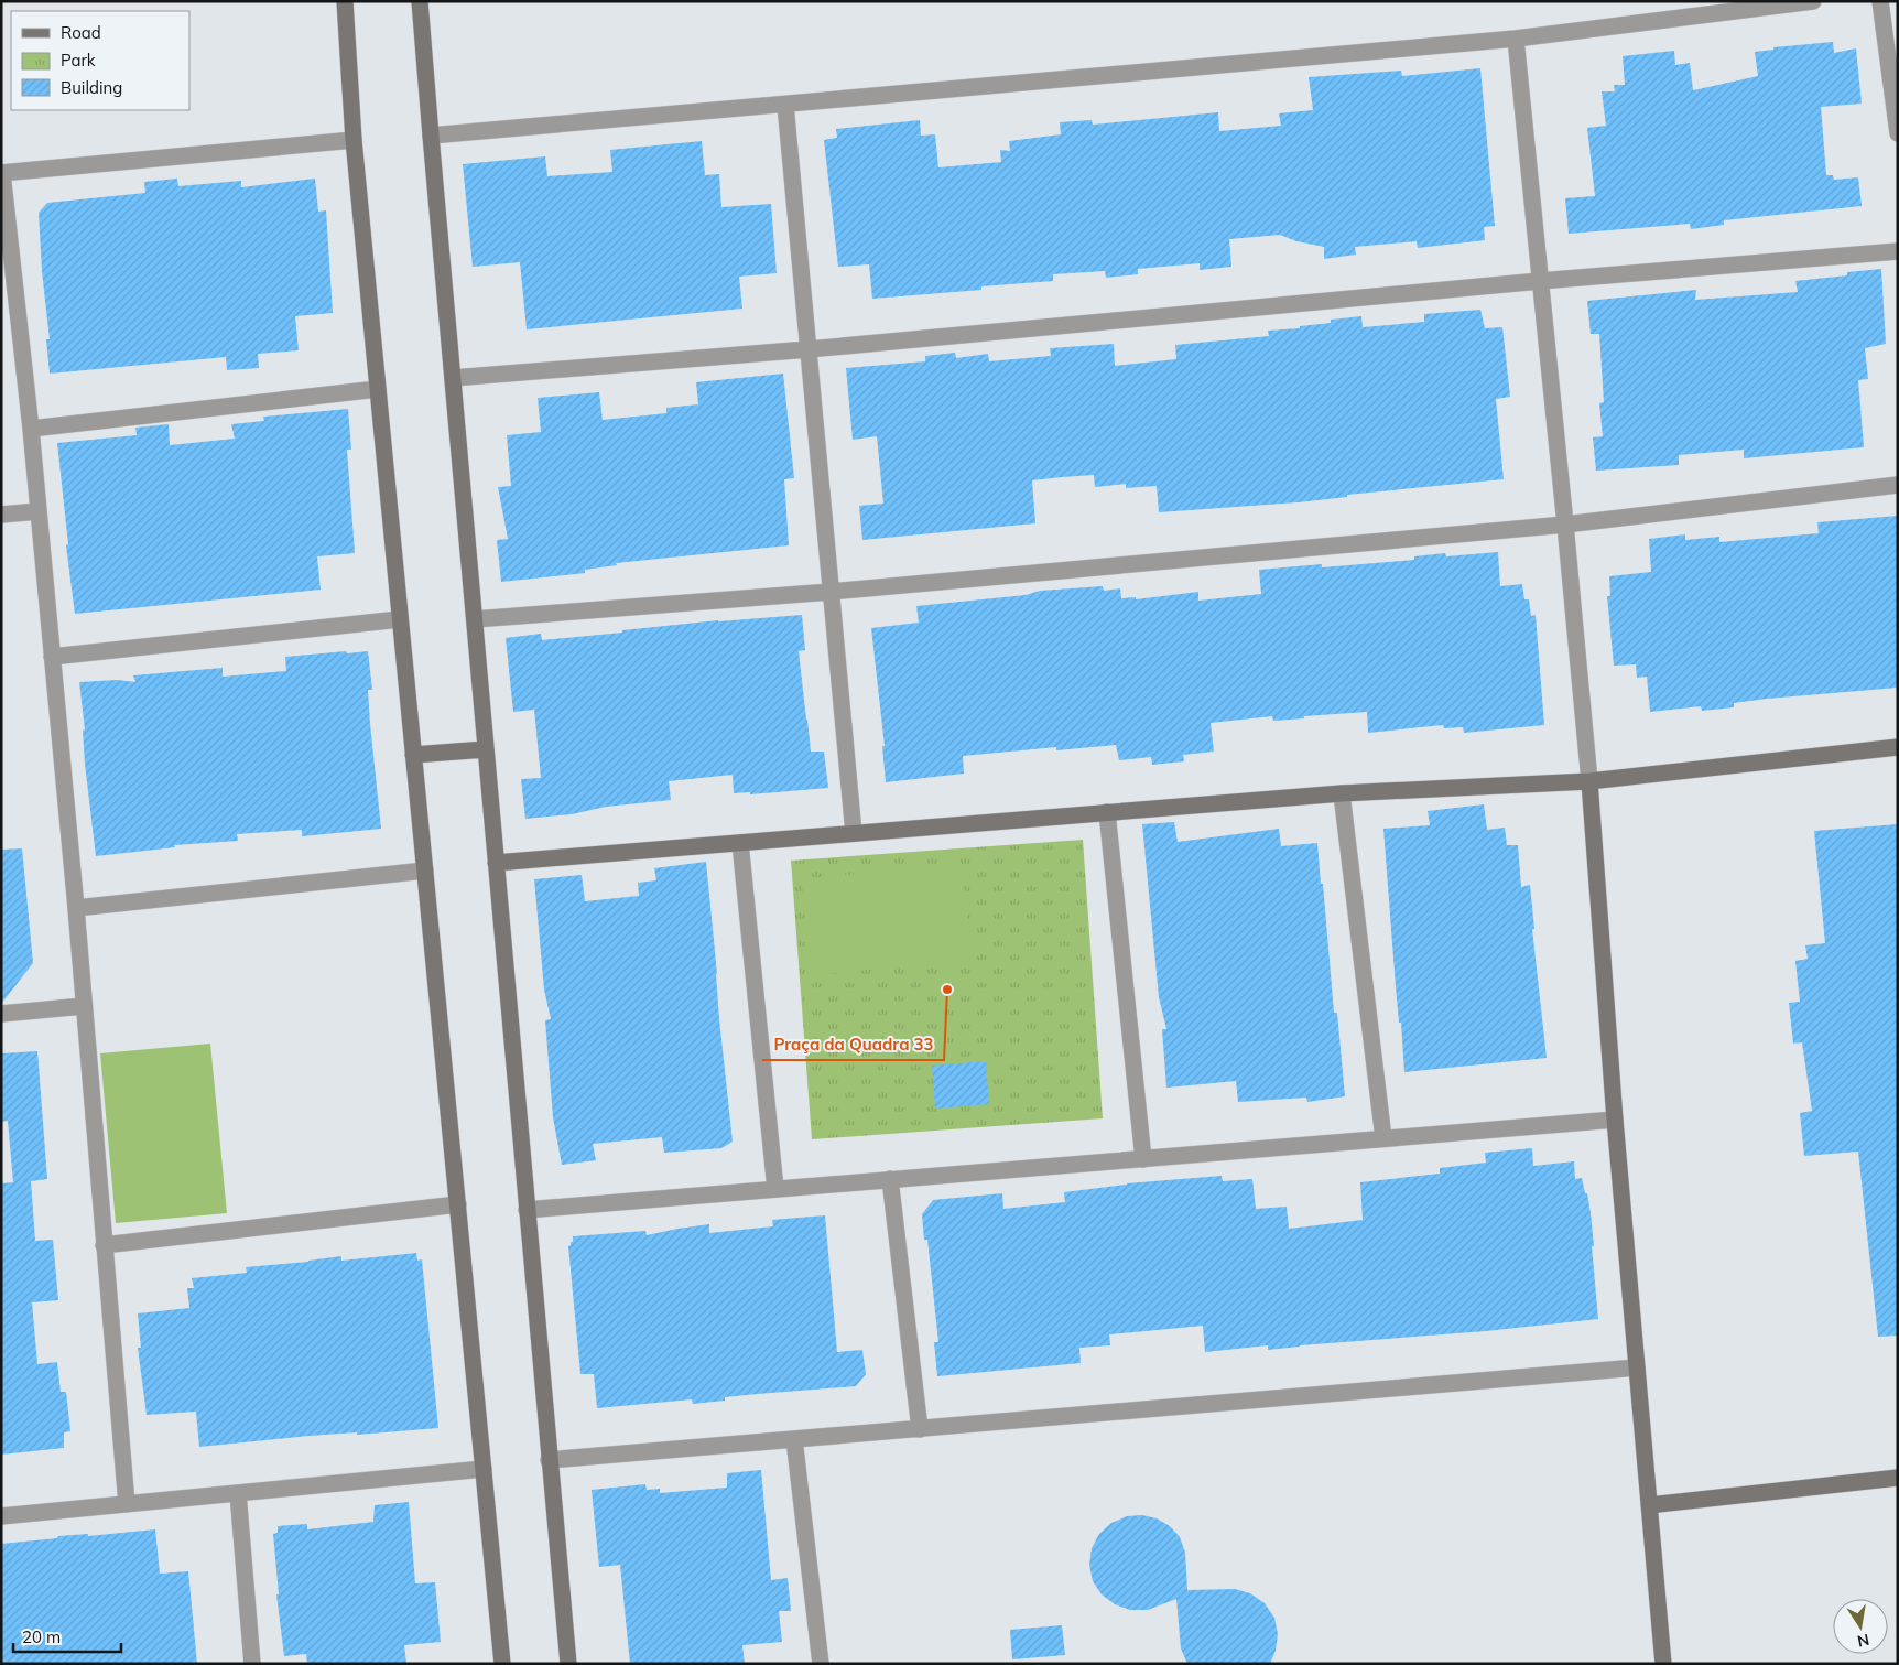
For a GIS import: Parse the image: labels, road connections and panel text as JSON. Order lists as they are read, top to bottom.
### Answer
{
  "places": ["Praça da Quadra 33"],
  "legend": ["Road", "Park", "Building"],
  "scale_bar": "20 m",
  "north": "bottom"
}
